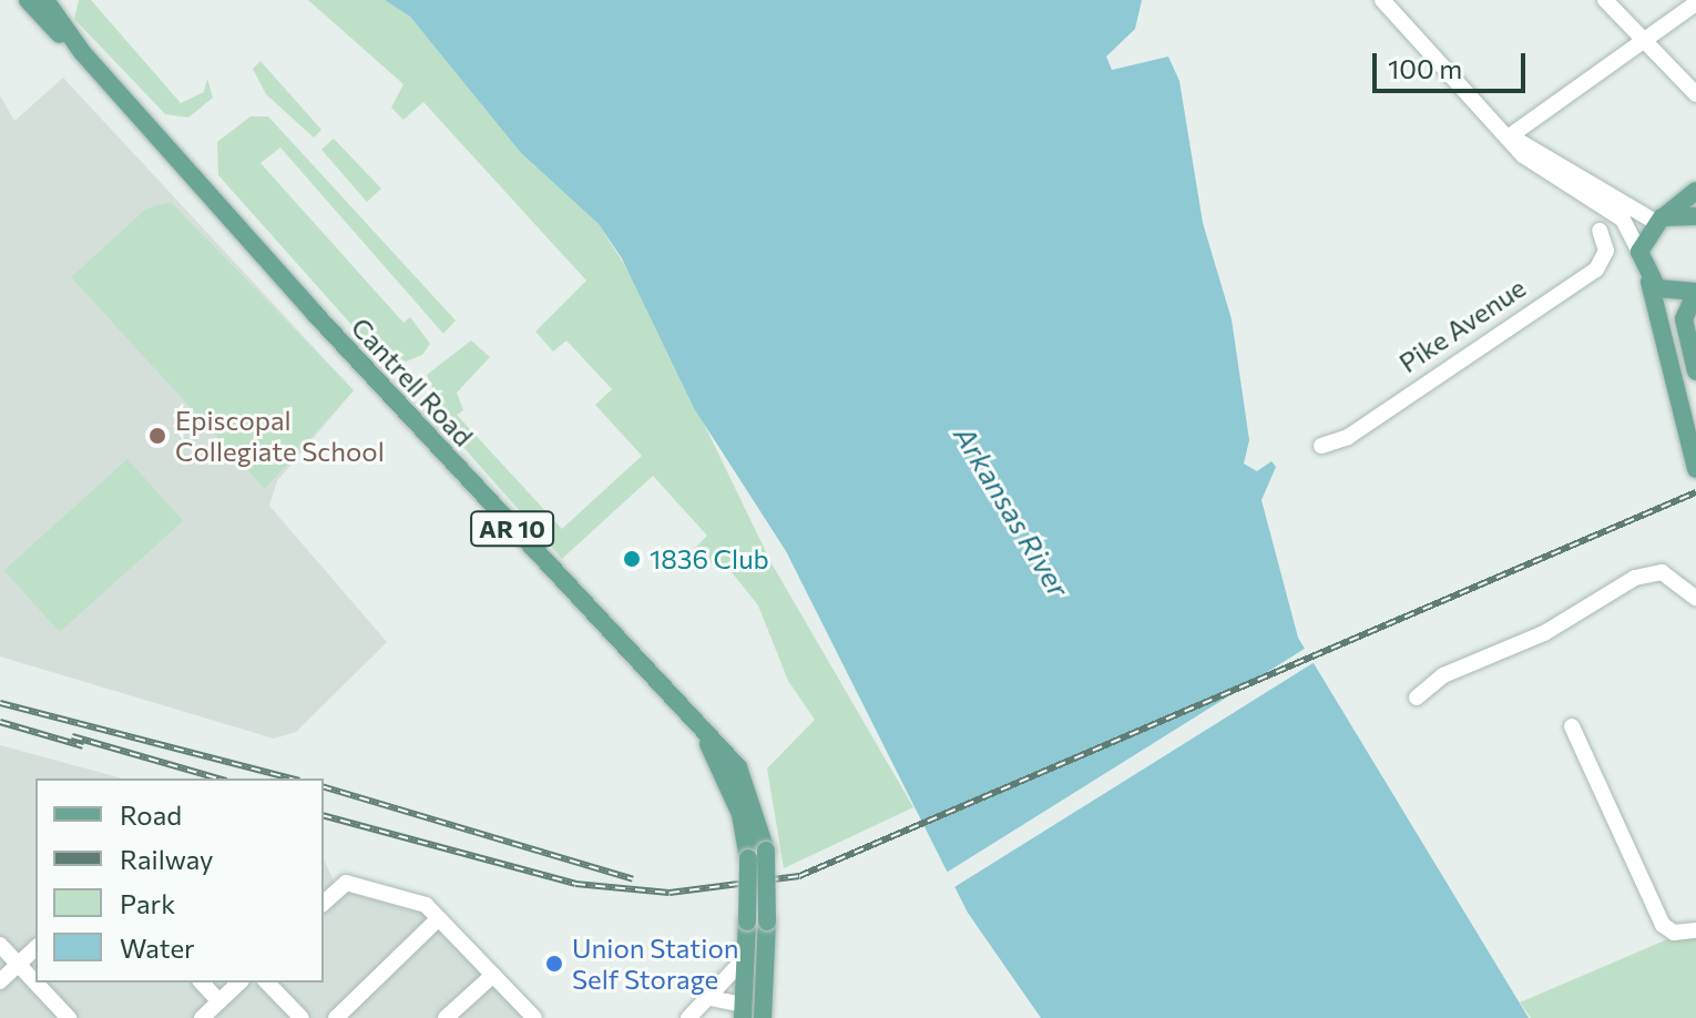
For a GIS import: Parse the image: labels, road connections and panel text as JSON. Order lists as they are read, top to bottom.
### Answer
{
  "streets": {
    "main road": ["Cantrell Road", "AR 10"],
    "street": ["Pike Avenue"]
  },
  "crossings": [
    ["Cantrell Road", "AR 10"]
  ],
  "water": ["Arkansas River"],
  "places": ["Episcopal Collegiate School", "1836 Club", "Union Station Self Storage"],
  "legend": [
    "Road",
    "Railway",
    "Park",
    "Water"
  ],
  "scale_bar": "100 m"
}
